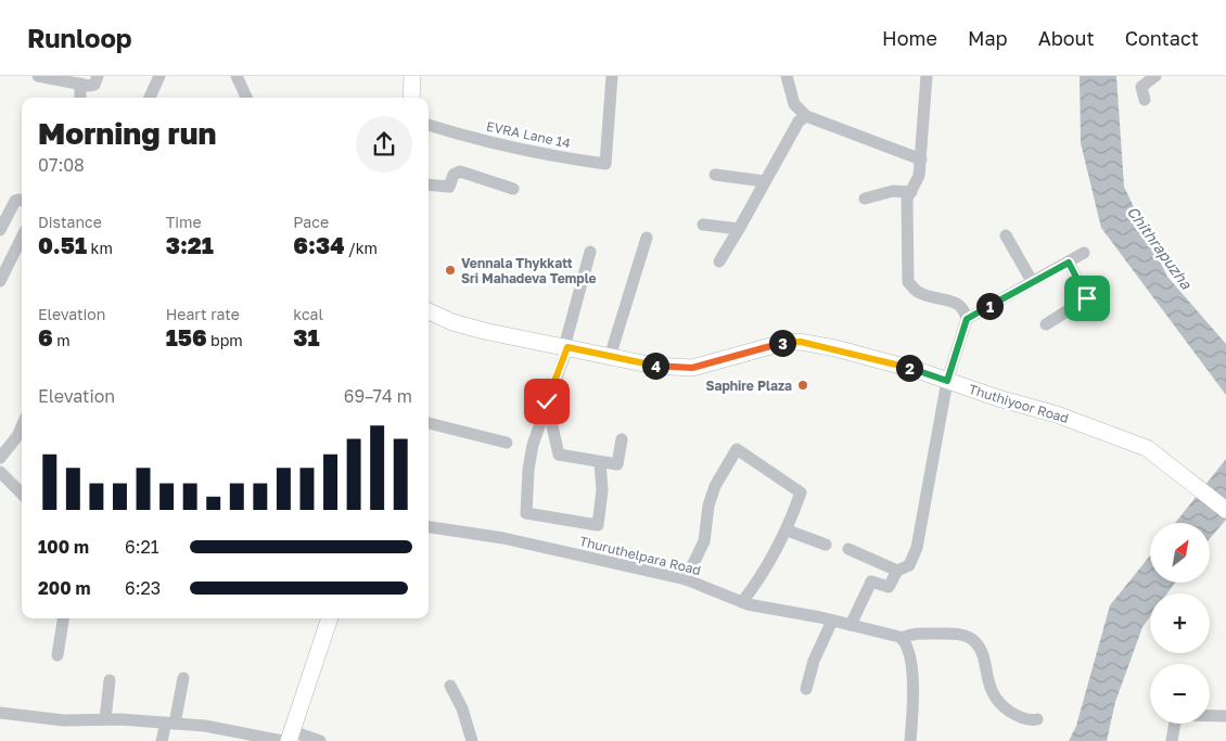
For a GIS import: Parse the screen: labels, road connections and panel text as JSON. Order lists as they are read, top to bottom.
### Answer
{
  "streets": {
    "main road": ["Thuthiyoor Road"],
    "street": ["EVRA Lane 14", "Thuruthelpara Road"]
  },
  "water": ["Chithrapuzha"],
  "places": ["Vennala Thykkatt Sri Mahadeva Temple", "Saphire Plaza"],
  "north": "top right",
  "page": {
    "header": "Runloop",
    "nav": [
      "Home",
      "Map",
      "About",
      "Contact"
    ],
    "heading": ["Morning run", "07:08"],
    "stats": [
      ["Distance", "0.51 km"],
      ["Time", "3:21"],
      ["Pace", "6:34 /km"],
      ["Elevation", "6 m"],
      ["Heart rate", "156 bpm"],
      ["kcal", "31"]
    ],
    "pins": [
      "1",
      "3",
      "4",
      "2"
    ],
    "chart": ["Elevation", "69–74 m"],
    "map_buttons": ["+", "−"],
    "list": [
      {
        "name": "100 m",
        "note": "6:21"
      },
      {
        "name": "200 m",
        "note": "6:23"
      }
    ]
  }
}
